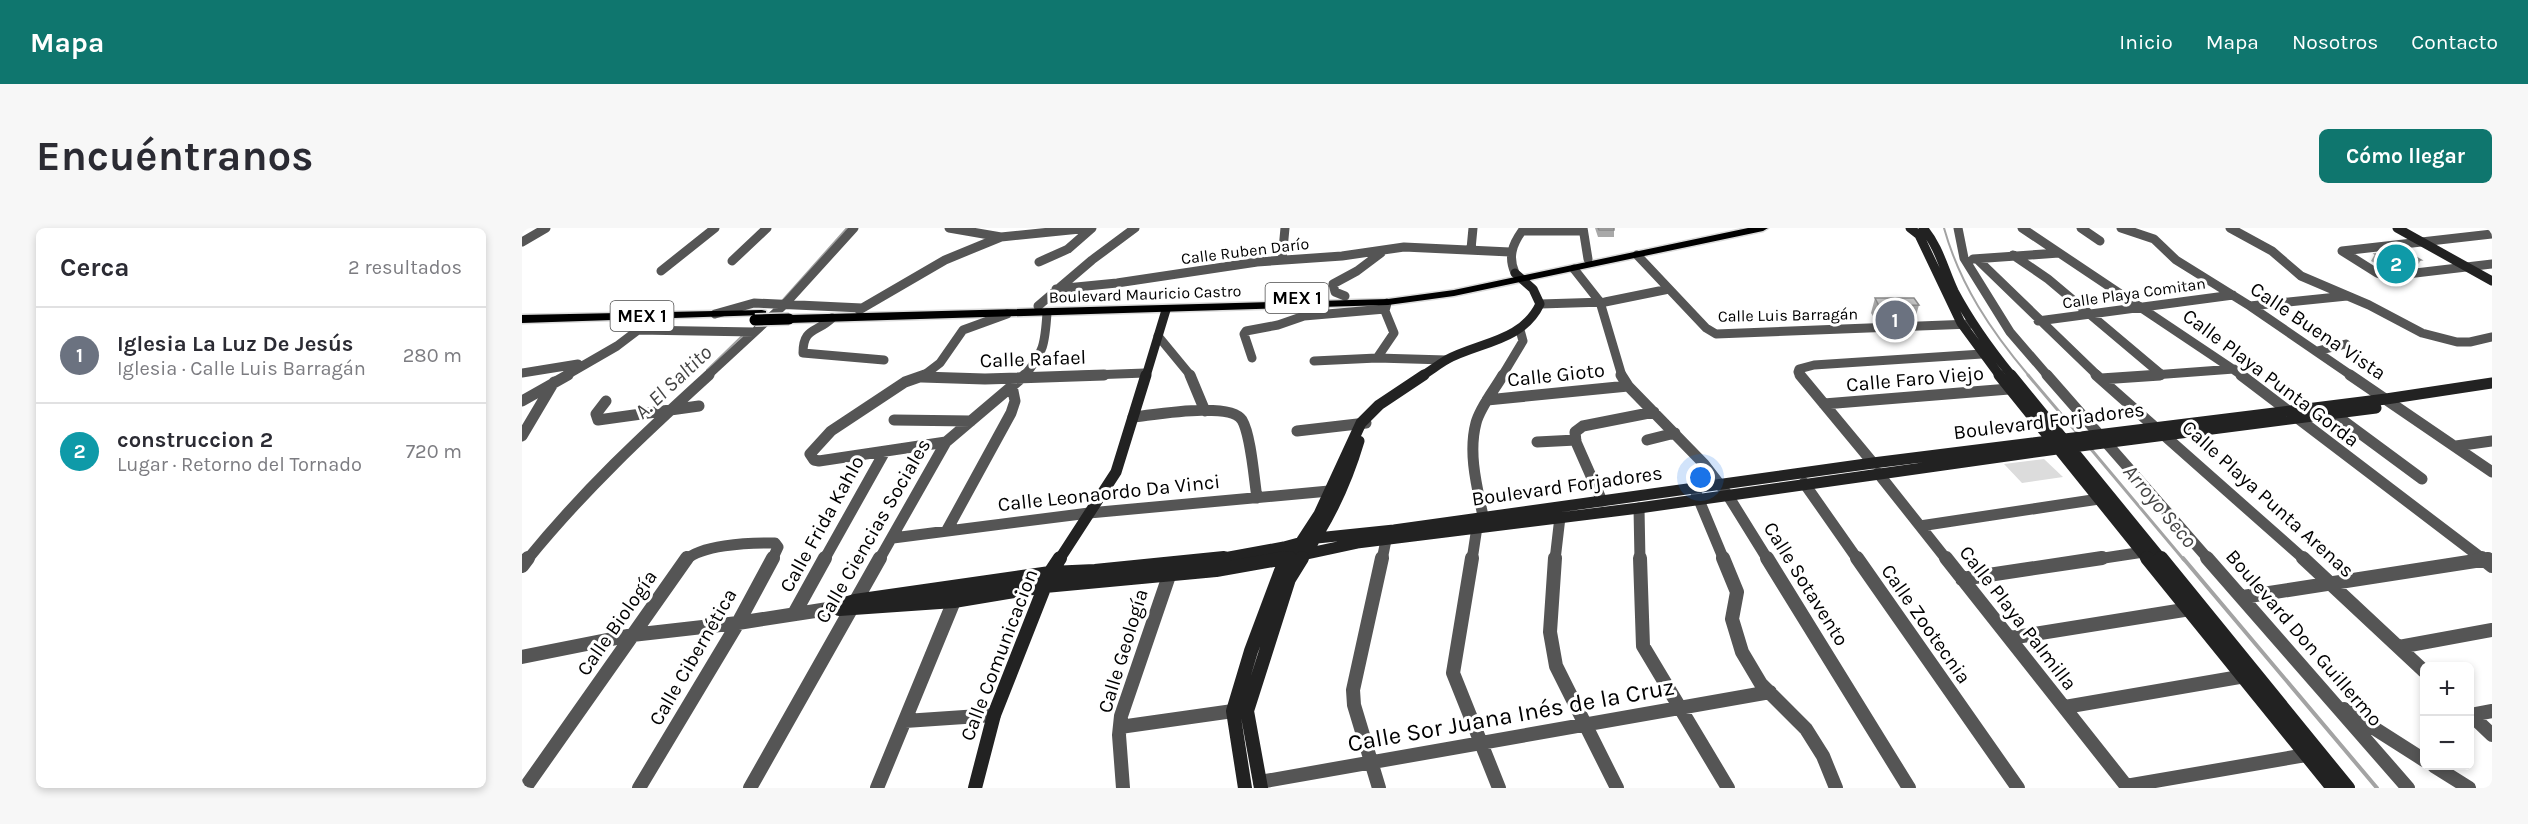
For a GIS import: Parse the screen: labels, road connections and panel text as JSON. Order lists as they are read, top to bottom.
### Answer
{
  "streets": {
    "main road": ["Boulevard Mauricio Castro", "MEX 1"],
    "street": [
      "Calle Ruben Darío",
      "Calle Playa Comitan",
      "Calle Luis Barragán",
      "Calle Buena Vista",
      "Calle Rafael",
      "Calle Gioto",
      "Calle Playa Punta Gorda",
      "Calle Faro Viejo",
      "Boulevard Forjadores",
      "Calle Leonaordo Da Vinci",
      "Calle Playa Punta Arenas",
      "Calle Frida Kahlo",
      "Calle Ciencias Sociales",
      "Calle Sotavento",
      "Calle Playa Palmilla",
      "Calle Biología",
      "Calle Zootecnia",
      "Boulevard Don Guillermo",
      "Calle Geología",
      "Calle Comunicacion",
      "Calle Cibernética",
      "Calle Sor Juana Inés de la Cruz"
    ]
  },
  "crossings": [
    ["Calle Playa Comitan", "Calle Buena Vista"],
    ["Calle Playa Comitan", "Calle Playa Punta Gorda"],
    ["Calle Playa Comitan", "Calle Playa Punta Arenas"],
    ["Boulevard Mauricio Castro", "Calle Luis Barragán"],
    ["Boulevard Mauricio Castro", "Calle Ciencias Sociales"],
    ["Boulevard Mauricio Castro", "Calle Sotavento"],
    ["Boulevard Mauricio Castro", "Calle Comunicacion"],
    ["Calle Buena Vista", "Boulevard Forjadores"],
    ["Calle Rafael", "Calle Ciencias Sociales"],
    ["Calle Rafael", "Calle Comunicacion"],
    ["Calle Gioto", "Calle Sotavento"],
    ["Calle Playa Punta Gorda", "Boulevard Forjadores"],
    ["Calle Faro Viejo", "Calle Playa Palmilla"],
    ["Boulevard Forjadores", "Calle Playa Punta Arenas"],
    ["Boulevard Forjadores", "Calle Frida Kahlo"],
    ["Boulevard Forjadores", "Calle Ciencias Sociales"],
    ["Boulevard Forjadores", "Calle Sotavento"],
    ["Boulevard Forjadores", "Calle Playa Palmilla"],
    ["Boulevard Forjadores", "Calle Biología"],
    ["Boulevard Forjadores", "Calle Zootecnia"],
    ["Boulevard Forjadores", "Boulevard Don Guillermo"],
    ["Boulevard Forjadores", "Calle Geología"],
    ["Boulevard Forjadores", "Calle Comunicacion"],
    ["Boulevard Forjadores", "Calle Cibernética"],
    ["Calle Leonaordo Da Vinci", "Calle Ciencias Sociales"],
    ["Calle Leonaordo Da Vinci", "Calle Comunicacion"],
    ["Calle Biología", "Calle Cibernética"]
  ],
  "water": ["A. El Saltito", "Arroyo Seco"],
  "page": {
    "header": "Mapa",
    "nav": [
      "Inicio",
      "Mapa",
      "Nosotros",
      "Contacto"
    ],
    "buttons": "Cómo llegar",
    "title": "Encuéntranos",
    "heading": ["Cerca", "2 resultados"],
    "pins": ["2", "1"],
    "list": [
      {
        "mark": "1",
        "name": "Iglesia La Luz De Jesús",
        "note": "Iglesia · Calle Luis Barragán",
        "value": "280 m"
      },
      {
        "mark": "2",
        "name": "construccion 2",
        "note": "Lugar · Retorno del Tornado",
        "value": "720 m"
      }
    ],
    "map_buttons": ["+", "−"]
  }
}
